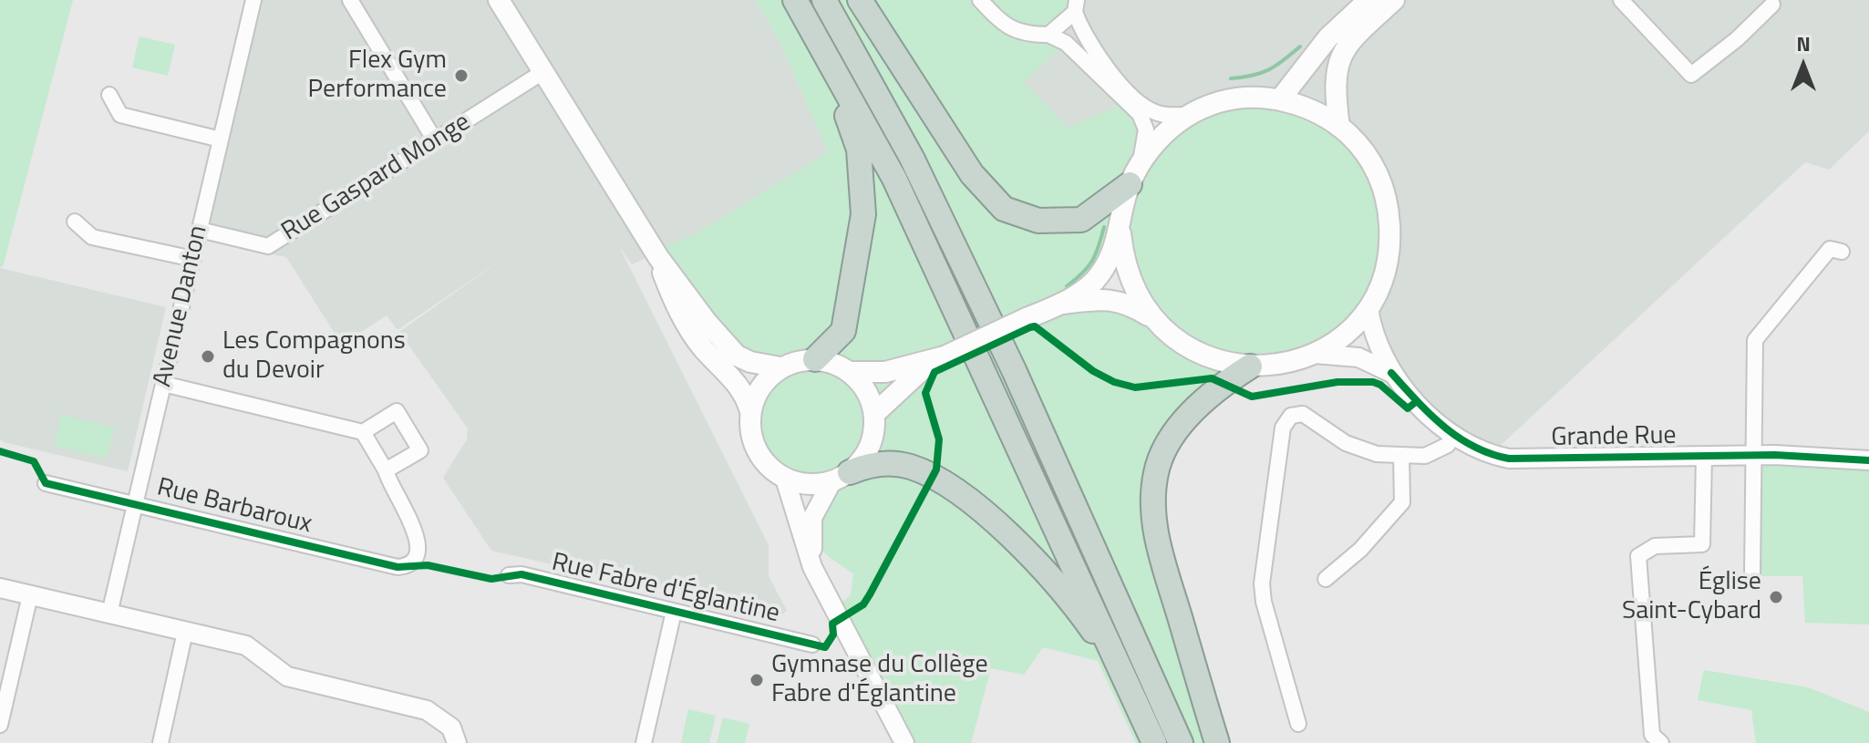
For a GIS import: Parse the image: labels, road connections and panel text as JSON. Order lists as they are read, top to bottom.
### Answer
{
  "streets": {
    "street": [
      "Rue Gaspard Monge",
      "Avenue Danton",
      "Grande Rue",
      "Rue Barbaroux",
      "Rue Fabre d'Églantine"
    ]
  },
  "crossings": [
    ["Rue Gaspard Monge", "Avenue Danton"],
    ["Avenue Danton", "Rue Barbaroux"]
  ],
  "places": [
    "Flex Gym Performance",
    "Les Compagnons du Devoir",
    "Église Saint-Cybard",
    "Gymnase du Collège Fabre d'Églantine"
  ],
  "north": "top"
}
